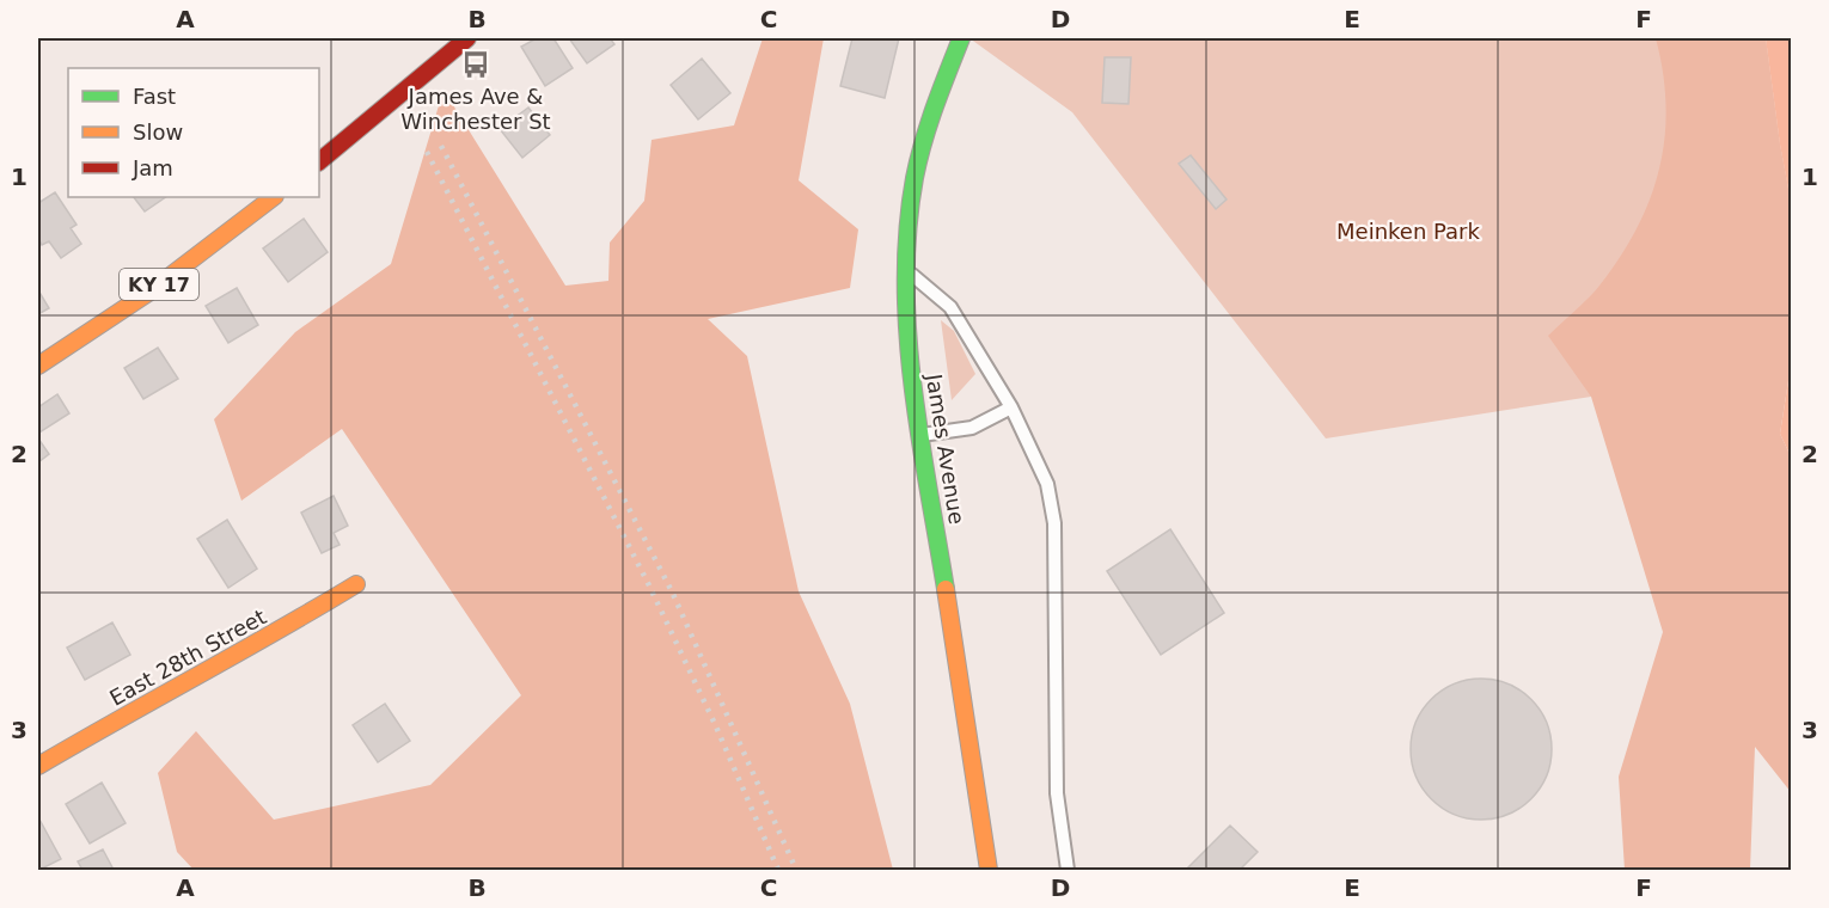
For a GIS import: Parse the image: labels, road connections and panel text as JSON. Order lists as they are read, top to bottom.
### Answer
{
  "streets": {
    "main road": ["KY 17", "James Avenue", "East 28th Street"]
  },
  "parks": ["Meinken Park"],
  "places": {
    "bus stop": ["James Ave & Winchester St"]
  },
  "legend": ["Fast", "Slow", "Jam"],
  "grid": {
    "columns": [
      "A",
      "B",
      "C",
      "D",
      "E",
      "F"
    ],
    "rows": ["1", "2", "3"]
  }
}
